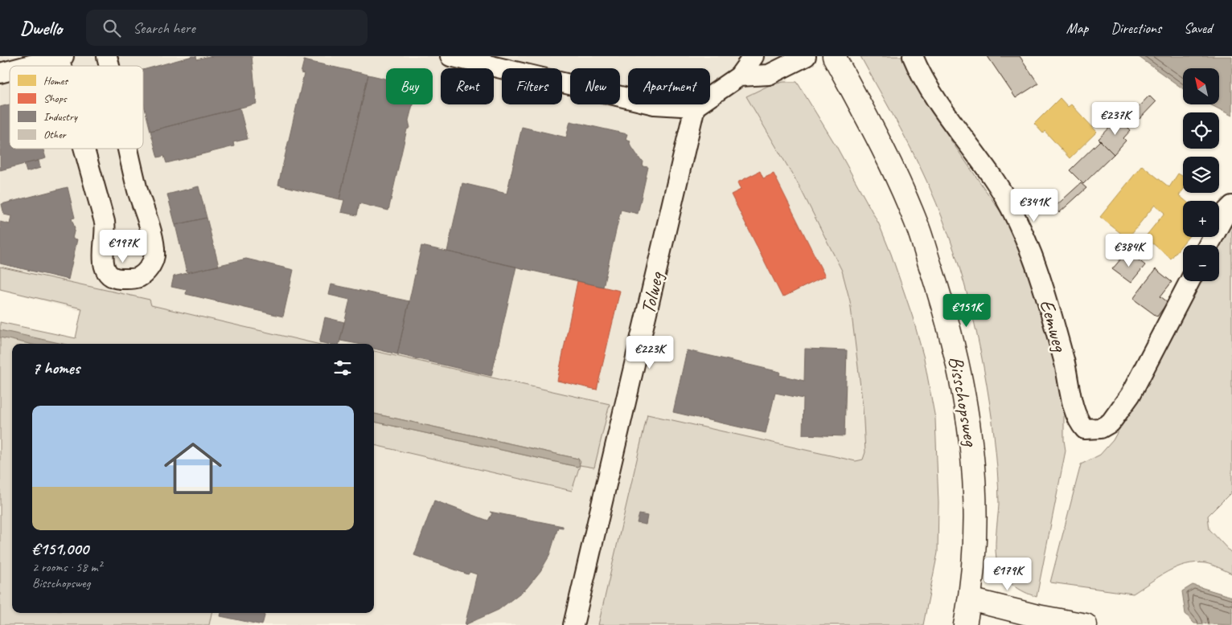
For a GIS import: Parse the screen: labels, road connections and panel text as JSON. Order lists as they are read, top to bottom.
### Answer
{
  "streets": {
    "main road": ["Bisschopsweg"],
    "street": ["Tolweg", "Eemweg"]
  },
  "legend": [
    "Homes",
    "Shops",
    "Industry",
    "Other"
  ],
  "north": "top left",
  "page": {
    "header": "Dwello",
    "search": "Search here",
    "nav": ["Map", "Directions", "Saved"],
    "map_buttons": ["+", "−"],
    "chip": [
      "Buy",
      "Rent",
      "Filters",
      "New",
      "Apartment"
    ],
    "price": [
      "€237K",
      "€341K",
      "€197K",
      "€384K",
      "€151K",
      "€223K",
      "€179K"
    ],
    "heading": "7 homes",
    "list": [
      {
        "name": "€151,000",
        "note": "2 rooms · 58 m² · Bisschopsweg"
      }
    ]
  }
}
